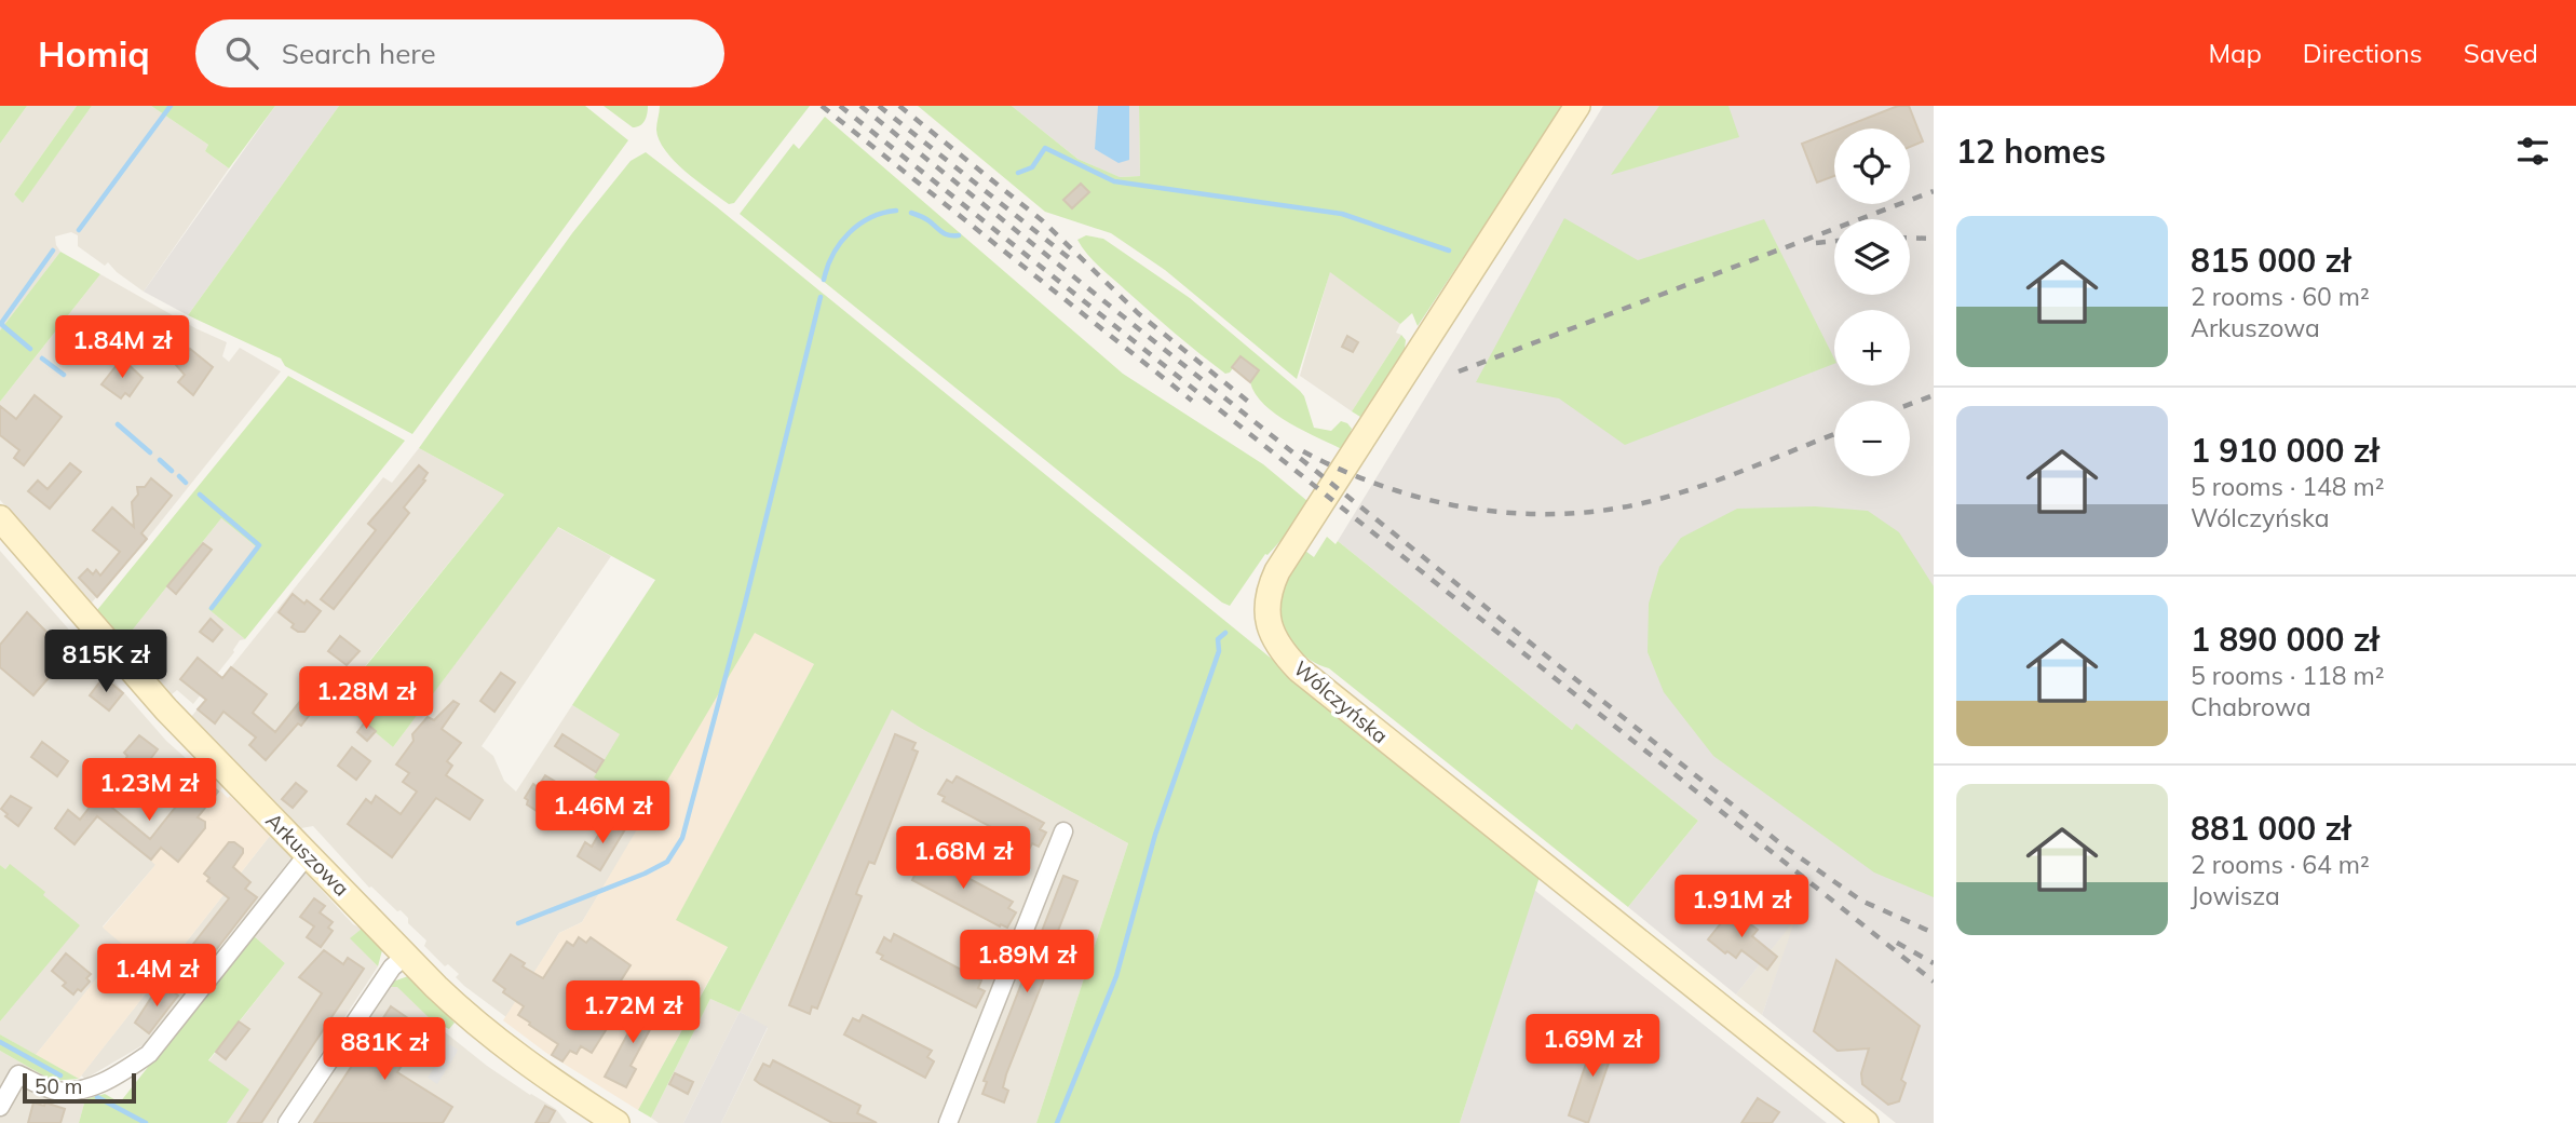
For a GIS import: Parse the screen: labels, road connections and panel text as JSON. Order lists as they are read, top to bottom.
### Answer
{
  "streets": {
    "street": ["Wólczyńska", "Arkuszowa"]
  },
  "scale_bar": "50 m",
  "page": {
    "header": "Homiq",
    "search": "Search here",
    "nav": ["Map", "Directions", "Saved"],
    "heading": "12 homes",
    "map_buttons": ["+", "−"],
    "list": [
      {
        "name": "815 000 zł",
        "note": "2 rooms · 60 m² · Arkuszowa"
      },
      {
        "name": "1 910 000 zł",
        "note": "5 rooms · 148 m² · Wólczyńska"
      },
      {
        "name": "1 890 000 zł",
        "note": "5 rooms · 118 m² · Chabrowa"
      },
      {
        "name": "881 000 zł",
        "note": "2 rooms · 64 m² · Jowisza"
      }
    ],
    "price": [
      "1.84M zł",
      "815K zł",
      "1.28M zł",
      "1.23M zł",
      "1.46M zł",
      "1.68M zł",
      "1.91M zł",
      "1.89M zł",
      "1.4M zł",
      "1.72M zł",
      "1.69M zł",
      "881K zł"
    ],
    "scale": "50 m"
  }
}
